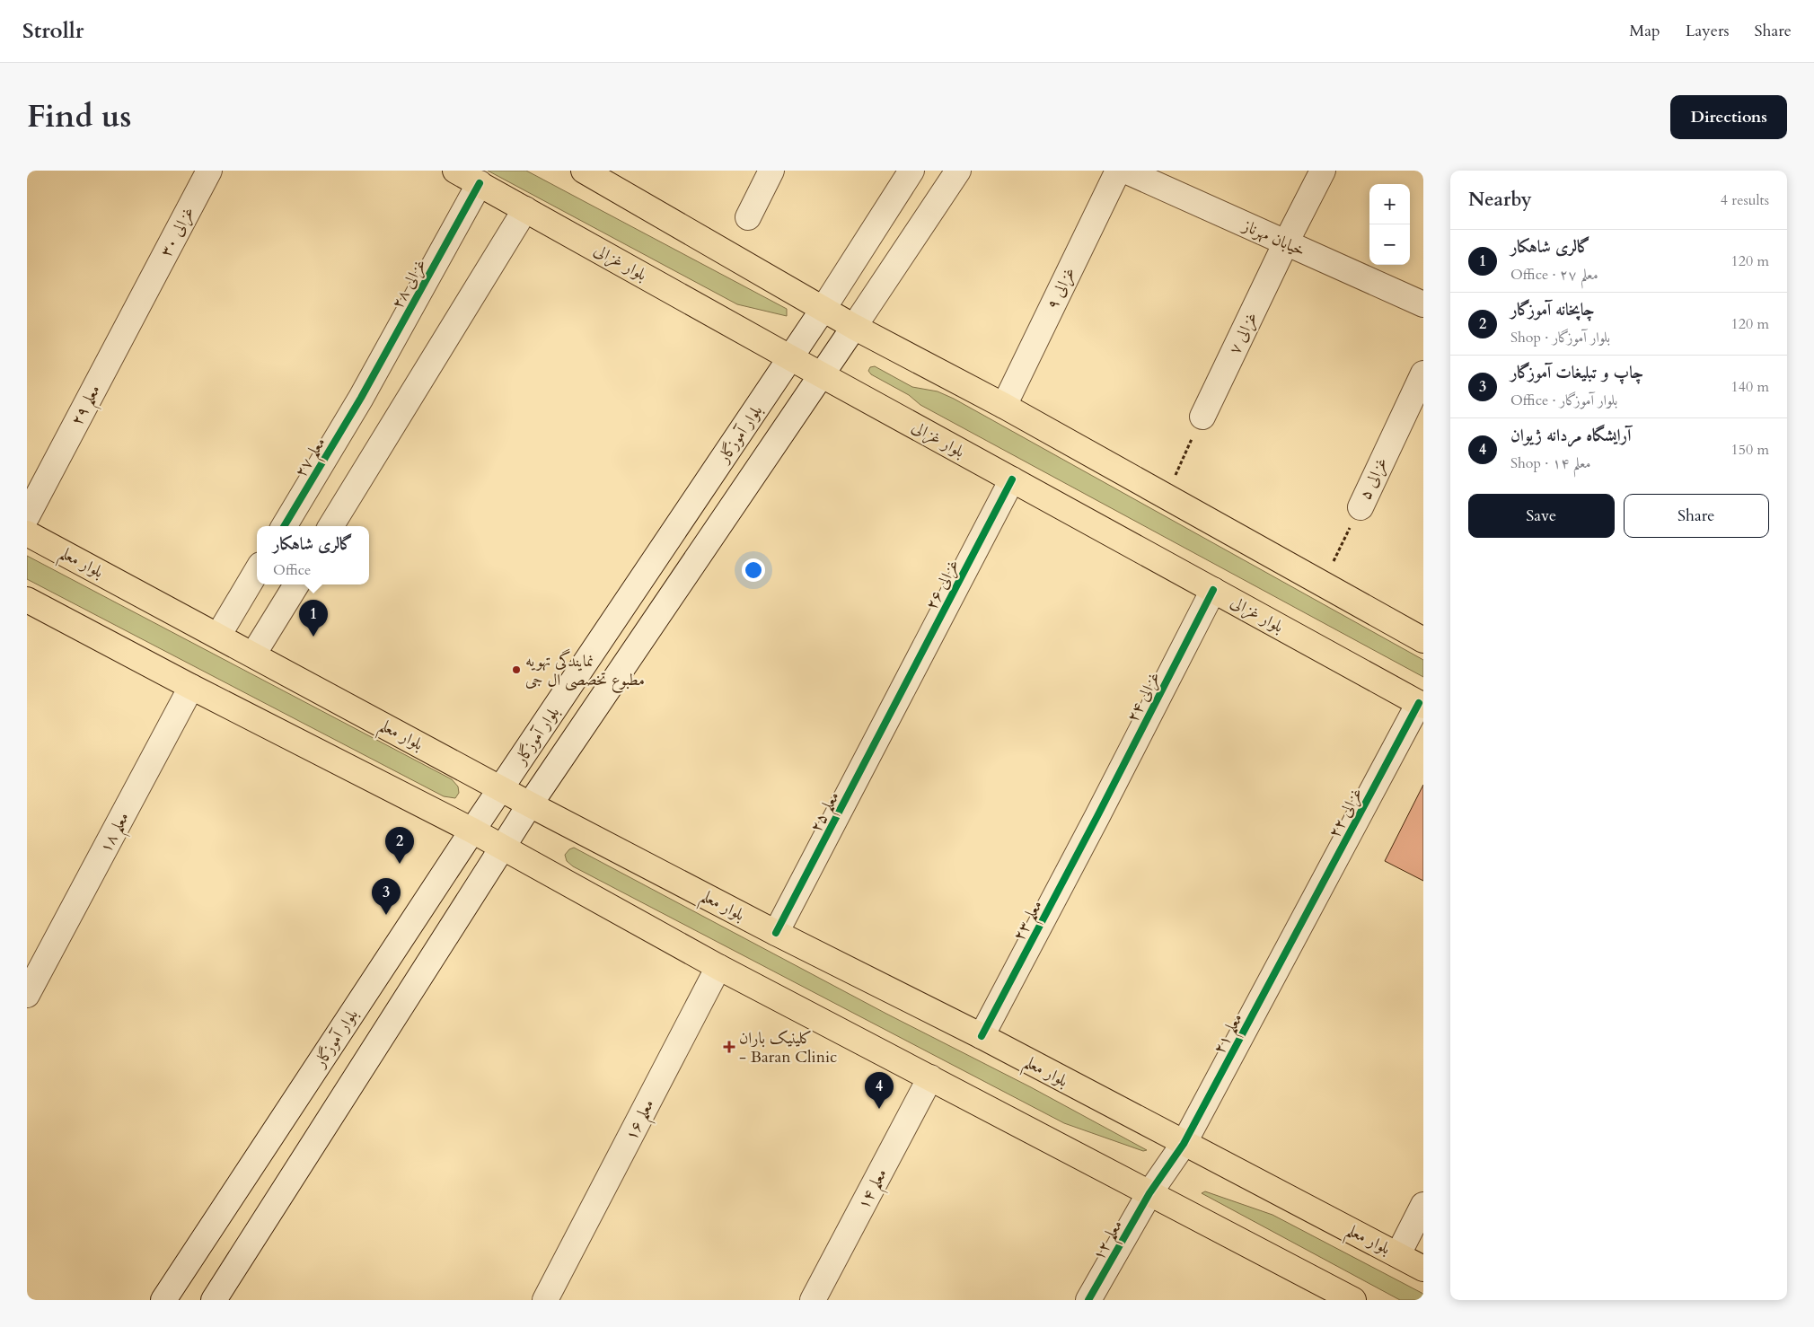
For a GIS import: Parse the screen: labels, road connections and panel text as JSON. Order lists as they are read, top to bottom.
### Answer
{
  "streets": {
    "main road": ["بلوار غزالی", "بلوار معلم"],
    "street": [
      "غزالی ۳۰",
      "خیابان مهرناز",
      "غزالی ۲۸",
      "غزالی ۹",
      "غزالی ۷",
      "معلم ۲۹",
      "بلوار آموزگار",
      "معلم ۲۷",
      "غزالی ۵",
      "غزالی ۲۶",
      "غزالی ۲۴",
      "معلم ۲۵",
      "غزالی ۲۲",
      "معلم ۱۸",
      "معلم ۲۳",
      "معلم ۲۱",
      "معلم ۱۶",
      "معلم ۱۴",
      "معلم ۱۲"
    ]
  },
  "crossings": [
    ["غزالی ۳۰", "معلم ۲۹"],
    ["خیابان مهرناز", "غزالی ۷"],
    ["بلوار غزالی", "غزالی ۲۸"],
    ["بلوار غزالی", "بلوار آموزگار"],
    ["بلوار غزالی", "غزالی ۲۶"],
    ["بلوار غزالی", "غزالی ۲۴"],
    ["بلوار غزالی", "غزالی ۲۲"],
    ["غزالی ۲۸", "معلم ۲۷"],
    ["بلوار آموزگار", "بلوار معلم"],
    ["بلوار معلم", "معلم ۲۵"],
    ["بلوار معلم", "معلم ۲۳"],
    ["بلوار معلم", "معلم ۲۱"],
    ["غزالی ۲۶", "معلم ۲۵"],
    ["غزالی ۲۴", "معلم ۲۳"],
    ["غزالی ۲۲", "معلم ۲۱"],
    ["معلم ۲۱", "معلم ۱۲"]
  ],
  "places": {
    "other": ["نمایندگی تهویه مطبوع تخصصی ال جی"],
    "health": ["کلینیک باران - Baran Clinic"]
  },
  "page": {
    "header": "Strollr",
    "nav": ["Map", "Layers", "Share"],
    "title": "Find us",
    "buttons": [
      "Directions",
      ["Save", "Share"]
    ],
    "heading": ["Nearby", "4 results"],
    "map_buttons": ["+", "−"],
    "list": [
      {
        "mark": "1",
        "name": "گالری شاهکار",
        "note": "Office · معلم ۲۷",
        "value": "120 m"
      },
      {
        "mark": "2",
        "name": "چاپخانه آموزگار",
        "note": "Shop · بلوار آموزگار",
        "value": "120 m"
      },
      {
        "mark": "3",
        "name": "چاپ و تبلیغات آموزگار",
        "note": "Office · بلوار آموزگار",
        "value": "140 m"
      },
      {
        "mark": "4",
        "name": "آرایشگاه مردانه ژیوان",
        "note": "Shop · معلم ۱۴",
        "value": "150 m"
      }
    ],
    "popup": ["گالری شاهکار", "Office"],
    "pins": [
      "1",
      "2",
      "3",
      "4"
    ]
  }
}
